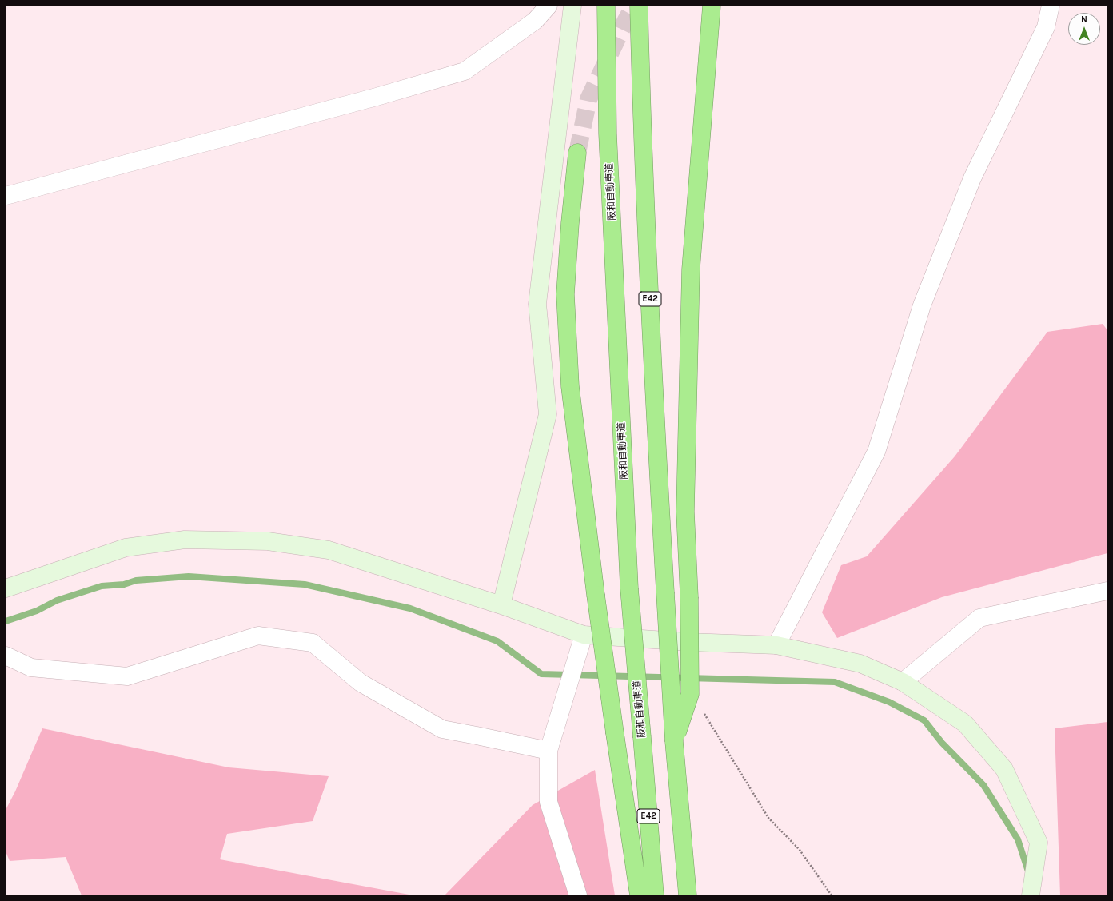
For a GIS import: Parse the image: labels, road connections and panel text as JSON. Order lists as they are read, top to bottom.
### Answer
{
  "streets": {
    "highway": ["阪和自動車道", "E42"]
  },
  "north": "top"
}
